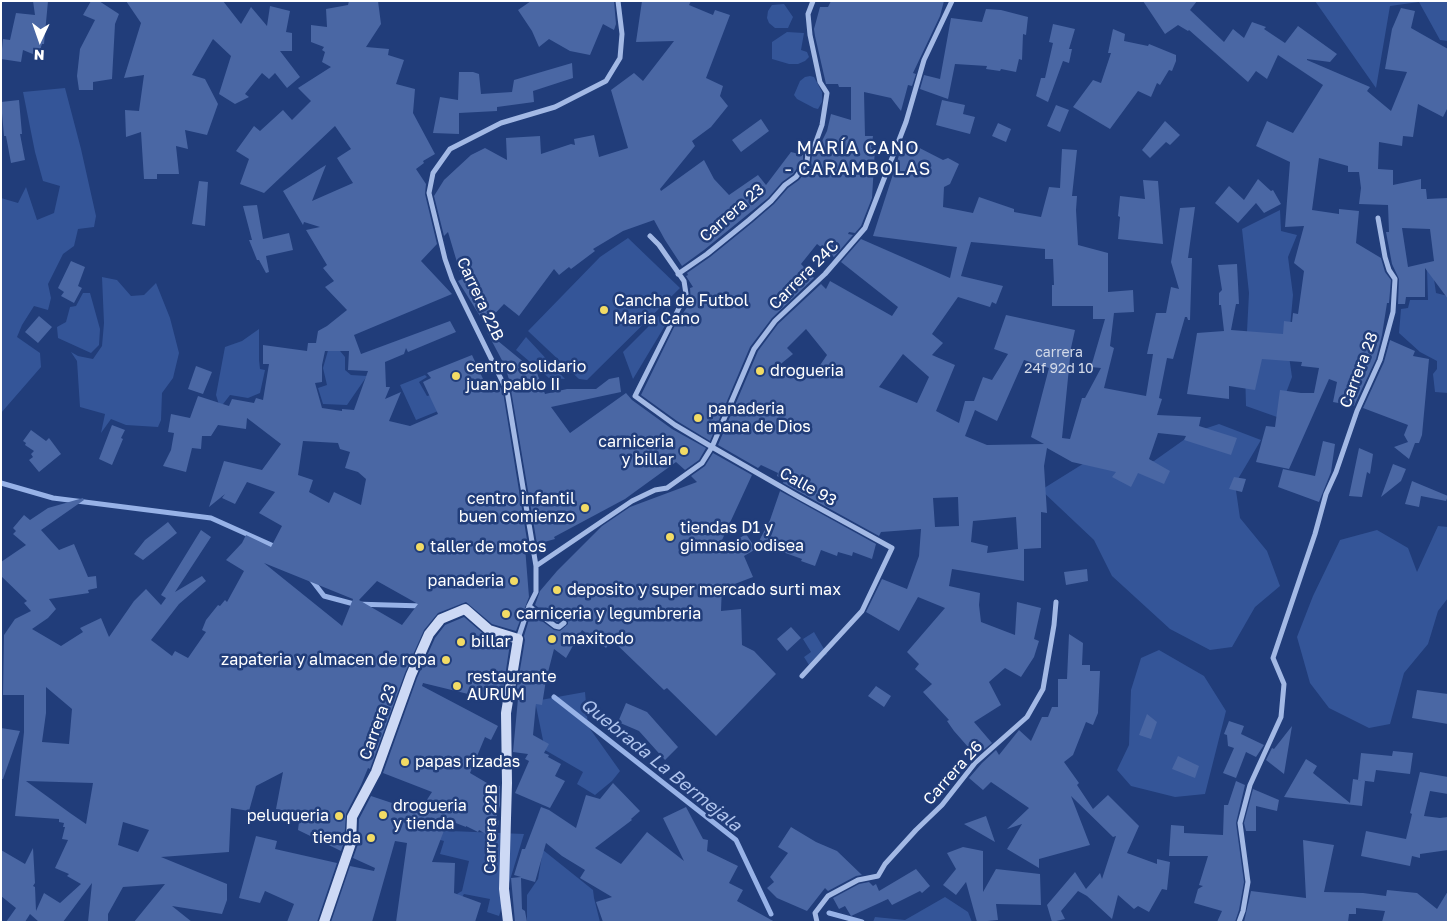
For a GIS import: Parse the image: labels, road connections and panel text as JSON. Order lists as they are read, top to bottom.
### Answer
{
  "streets": {
    "street": [
      "Carrera 23",
      "Carrera 24C",
      "Carrera 22B",
      "Carrera 28",
      "Calle 93",
      "Carrera 26"
    ]
  },
  "crossings": [
    ["Carrera 23", "Carrera 22B"],
    ["Carrera 24C", "Carrera 22B"],
    ["Carrera 24C", "Calle 93"]
  ],
  "districts": ["MARÍA CANO - CARAMBOLAS"],
  "water": ["Quebrada La Bermejala"],
  "places": [
    "Cancha de Futbol Maria Cano",
    "drogueria",
    "centro solidario juan pablo II",
    "panaderia mana de Dios",
    "carniceria y billar",
    "centro infantil buen comienzo",
    "tiendas D1 y gimnasio odisea",
    "taller de motos",
    "panaderia",
    "deposito y super mercado surti max",
    "carniceria y legumbreria",
    "maxitodo",
    "billar",
    "zapateria y almacen de ropa",
    "restaurante AURUM",
    "papas rizadas",
    "drogueria y tienda",
    "peluqueria",
    "tienda"
  ],
  "house_numbers": ["carrera 24f 92d 10"],
  "north": "bottom"
}
